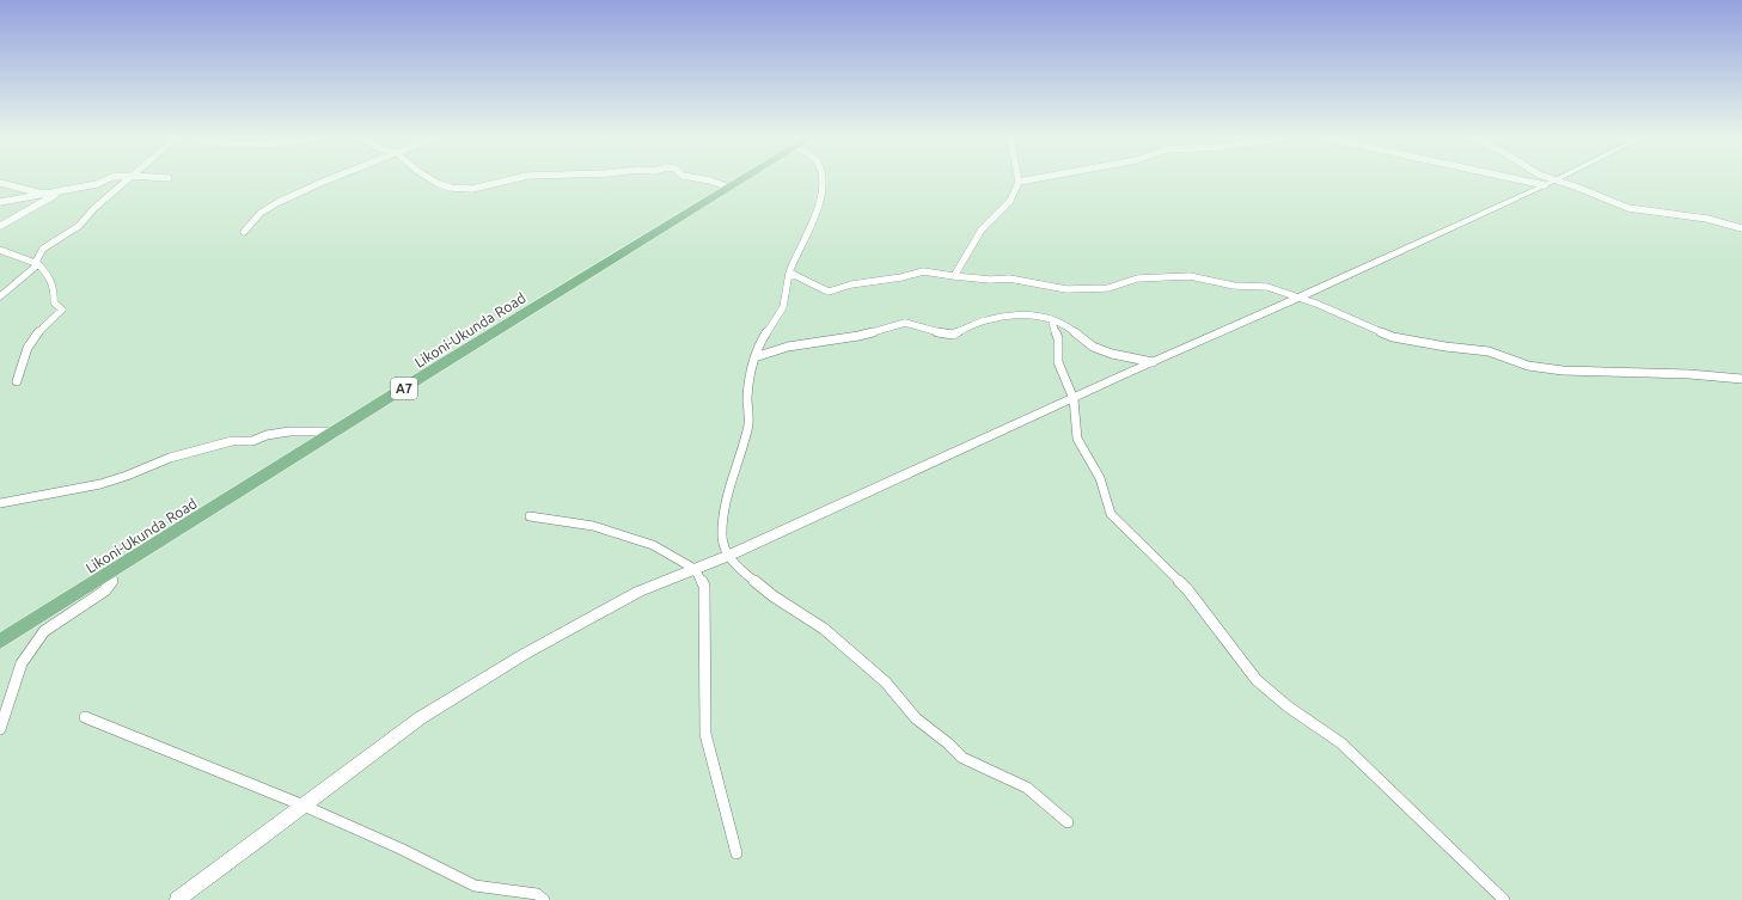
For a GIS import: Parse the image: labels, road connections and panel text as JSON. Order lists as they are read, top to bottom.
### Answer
{
  "streets": {
    "highway": ["Likoni-Ukunda Road", "A7"]
  }
}
